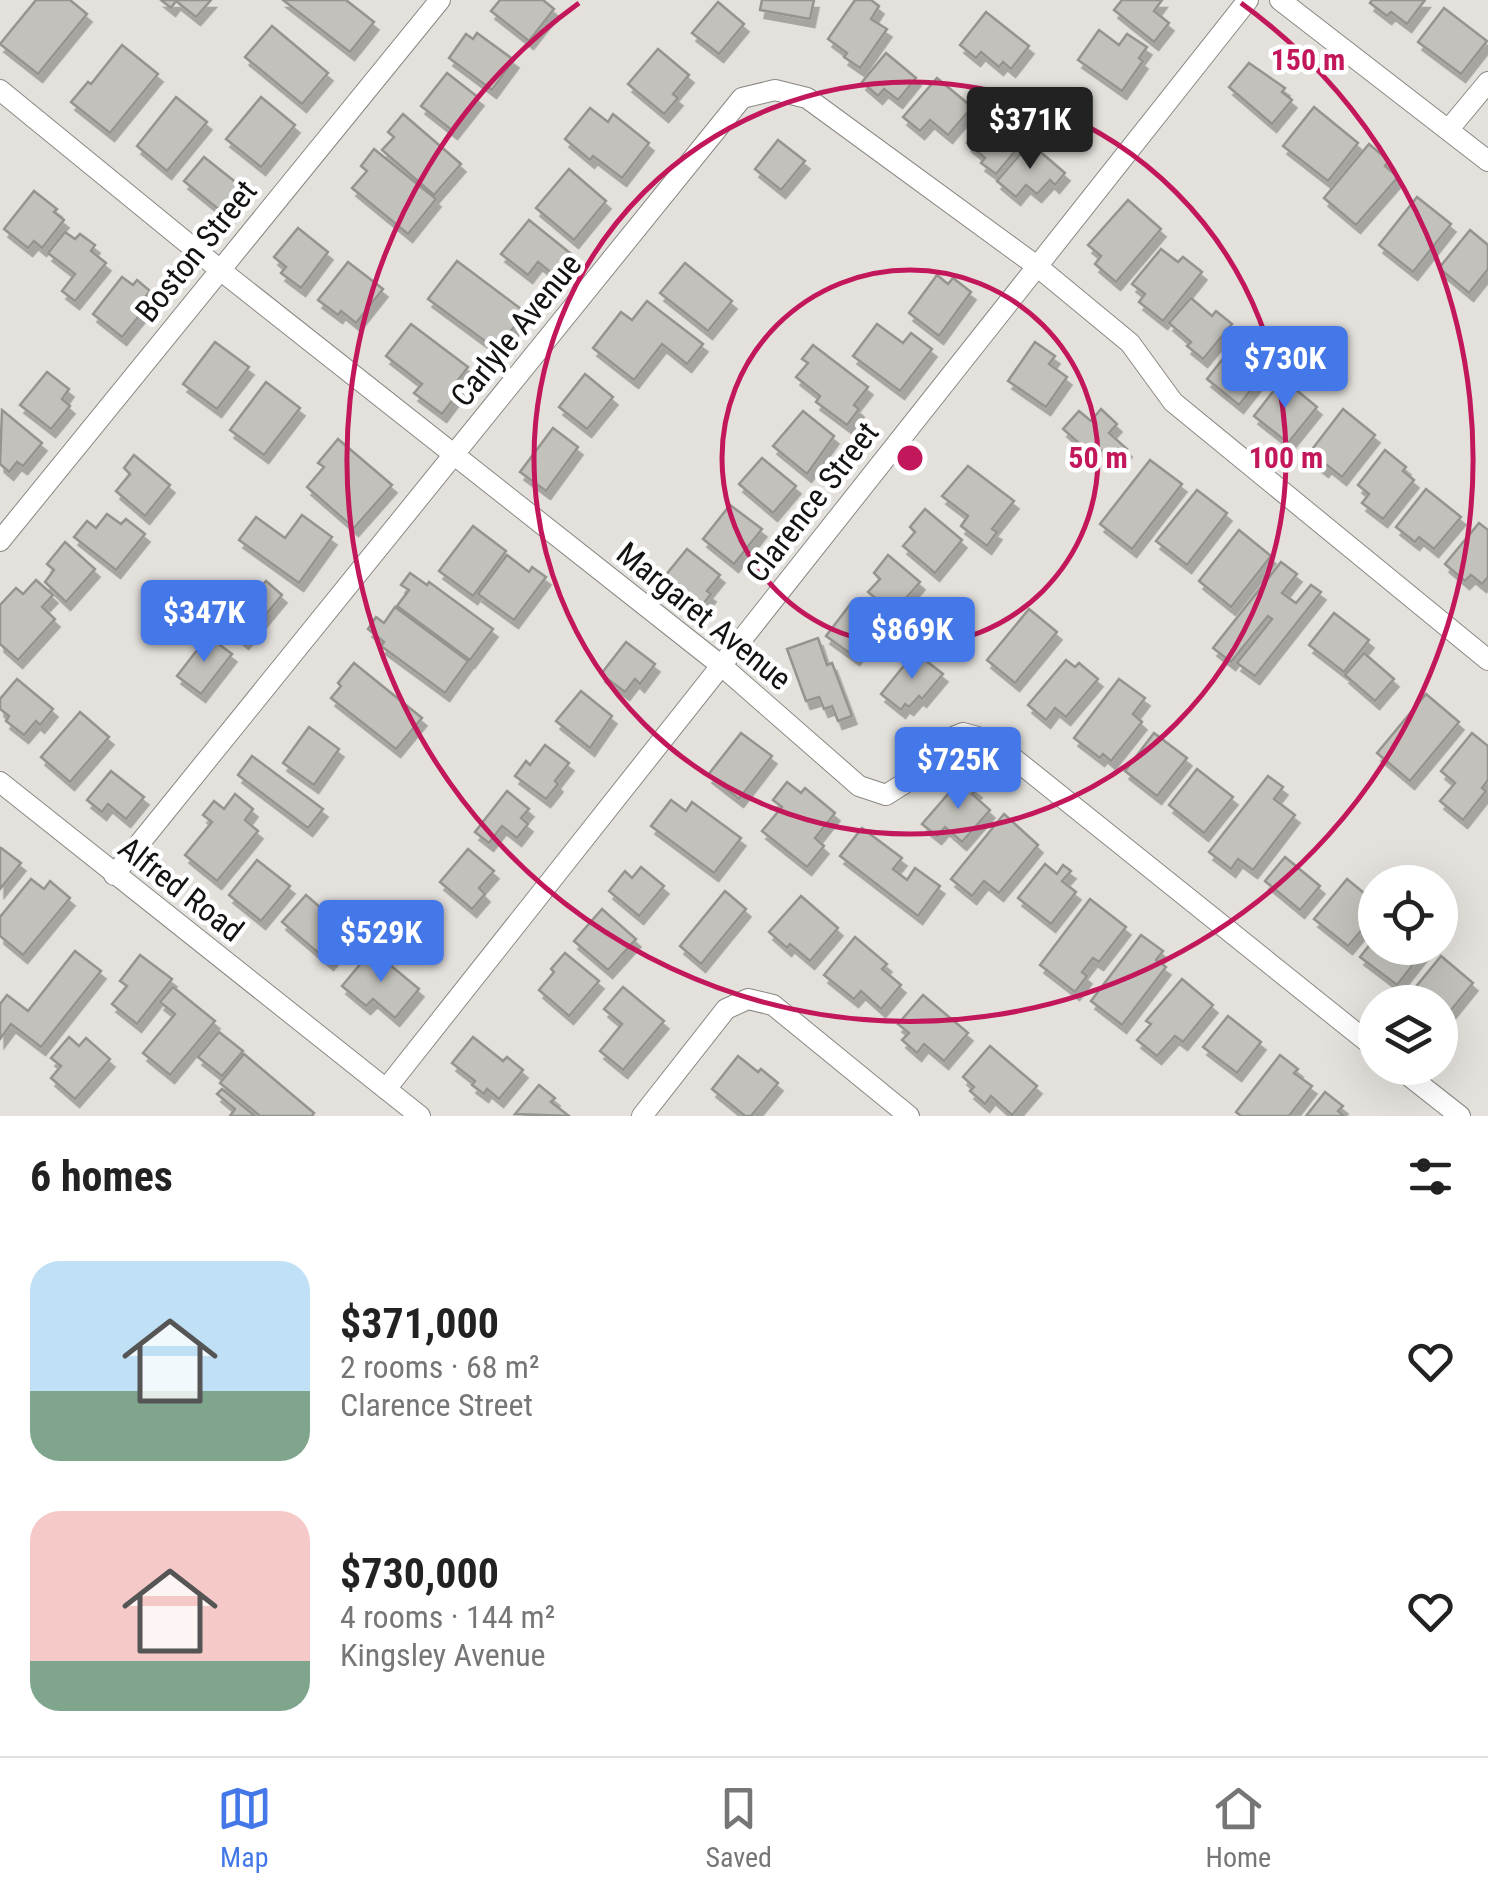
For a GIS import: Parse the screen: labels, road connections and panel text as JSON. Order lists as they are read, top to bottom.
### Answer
{
  "streets": {
    "street": [
      "Boston Street",
      "Carlyle Avenue",
      "Clarence Street",
      "Margaret Avenue",
      "Alfred Road"
    ]
  },
  "crossings": [
    ["Boston Street", "Margaret Avenue"],
    ["Carlyle Avenue", "Clarence Street"],
    ["Carlyle Avenue", "Margaret Avenue"],
    ["Carlyle Avenue", "Alfred Road"],
    ["Clarence Street", "Margaret Avenue"],
    ["Clarence Street", "Alfred Road"]
  ],
  "page": {
    "price": [
      "$371K",
      "$730K",
      "$347K",
      "$869K",
      "$725K",
      "$529K"
    ],
    "heading": "6 homes",
    "list": [
      {
        "name": "$371,000",
        "note": "2 rooms · 68 m² · Clarence Street"
      },
      {
        "name": "$730,000",
        "note": "4 rooms · 144 m² · Kingsley Avenue"
      }
    ],
    "tabs": ["Map", "Saved", "Home"]
  },
  "rings": ["150 m", "50 m", "100 m"]
}
